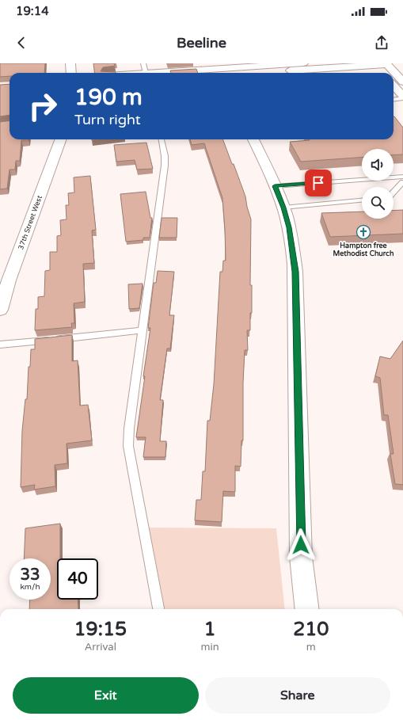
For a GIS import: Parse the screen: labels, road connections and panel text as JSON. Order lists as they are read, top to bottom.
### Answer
{
  "streets": {
    "street": ["37th Street West"]
  },
  "places": {
    "church": ["Hampton free Methodist Church"]
  },
  "page": {
    "status": "19:14",
    "header": "Beeline",
    "turn": ["190 m", "Turn right"],
    "speed": "33 km/h",
    "limit": "40",
    "eta": [
      "19:15",
      "Arrival",
      "1",
      "min",
      "210",
      "m"
    ],
    "buttons": ["Exit", "Share"]
  }
}
